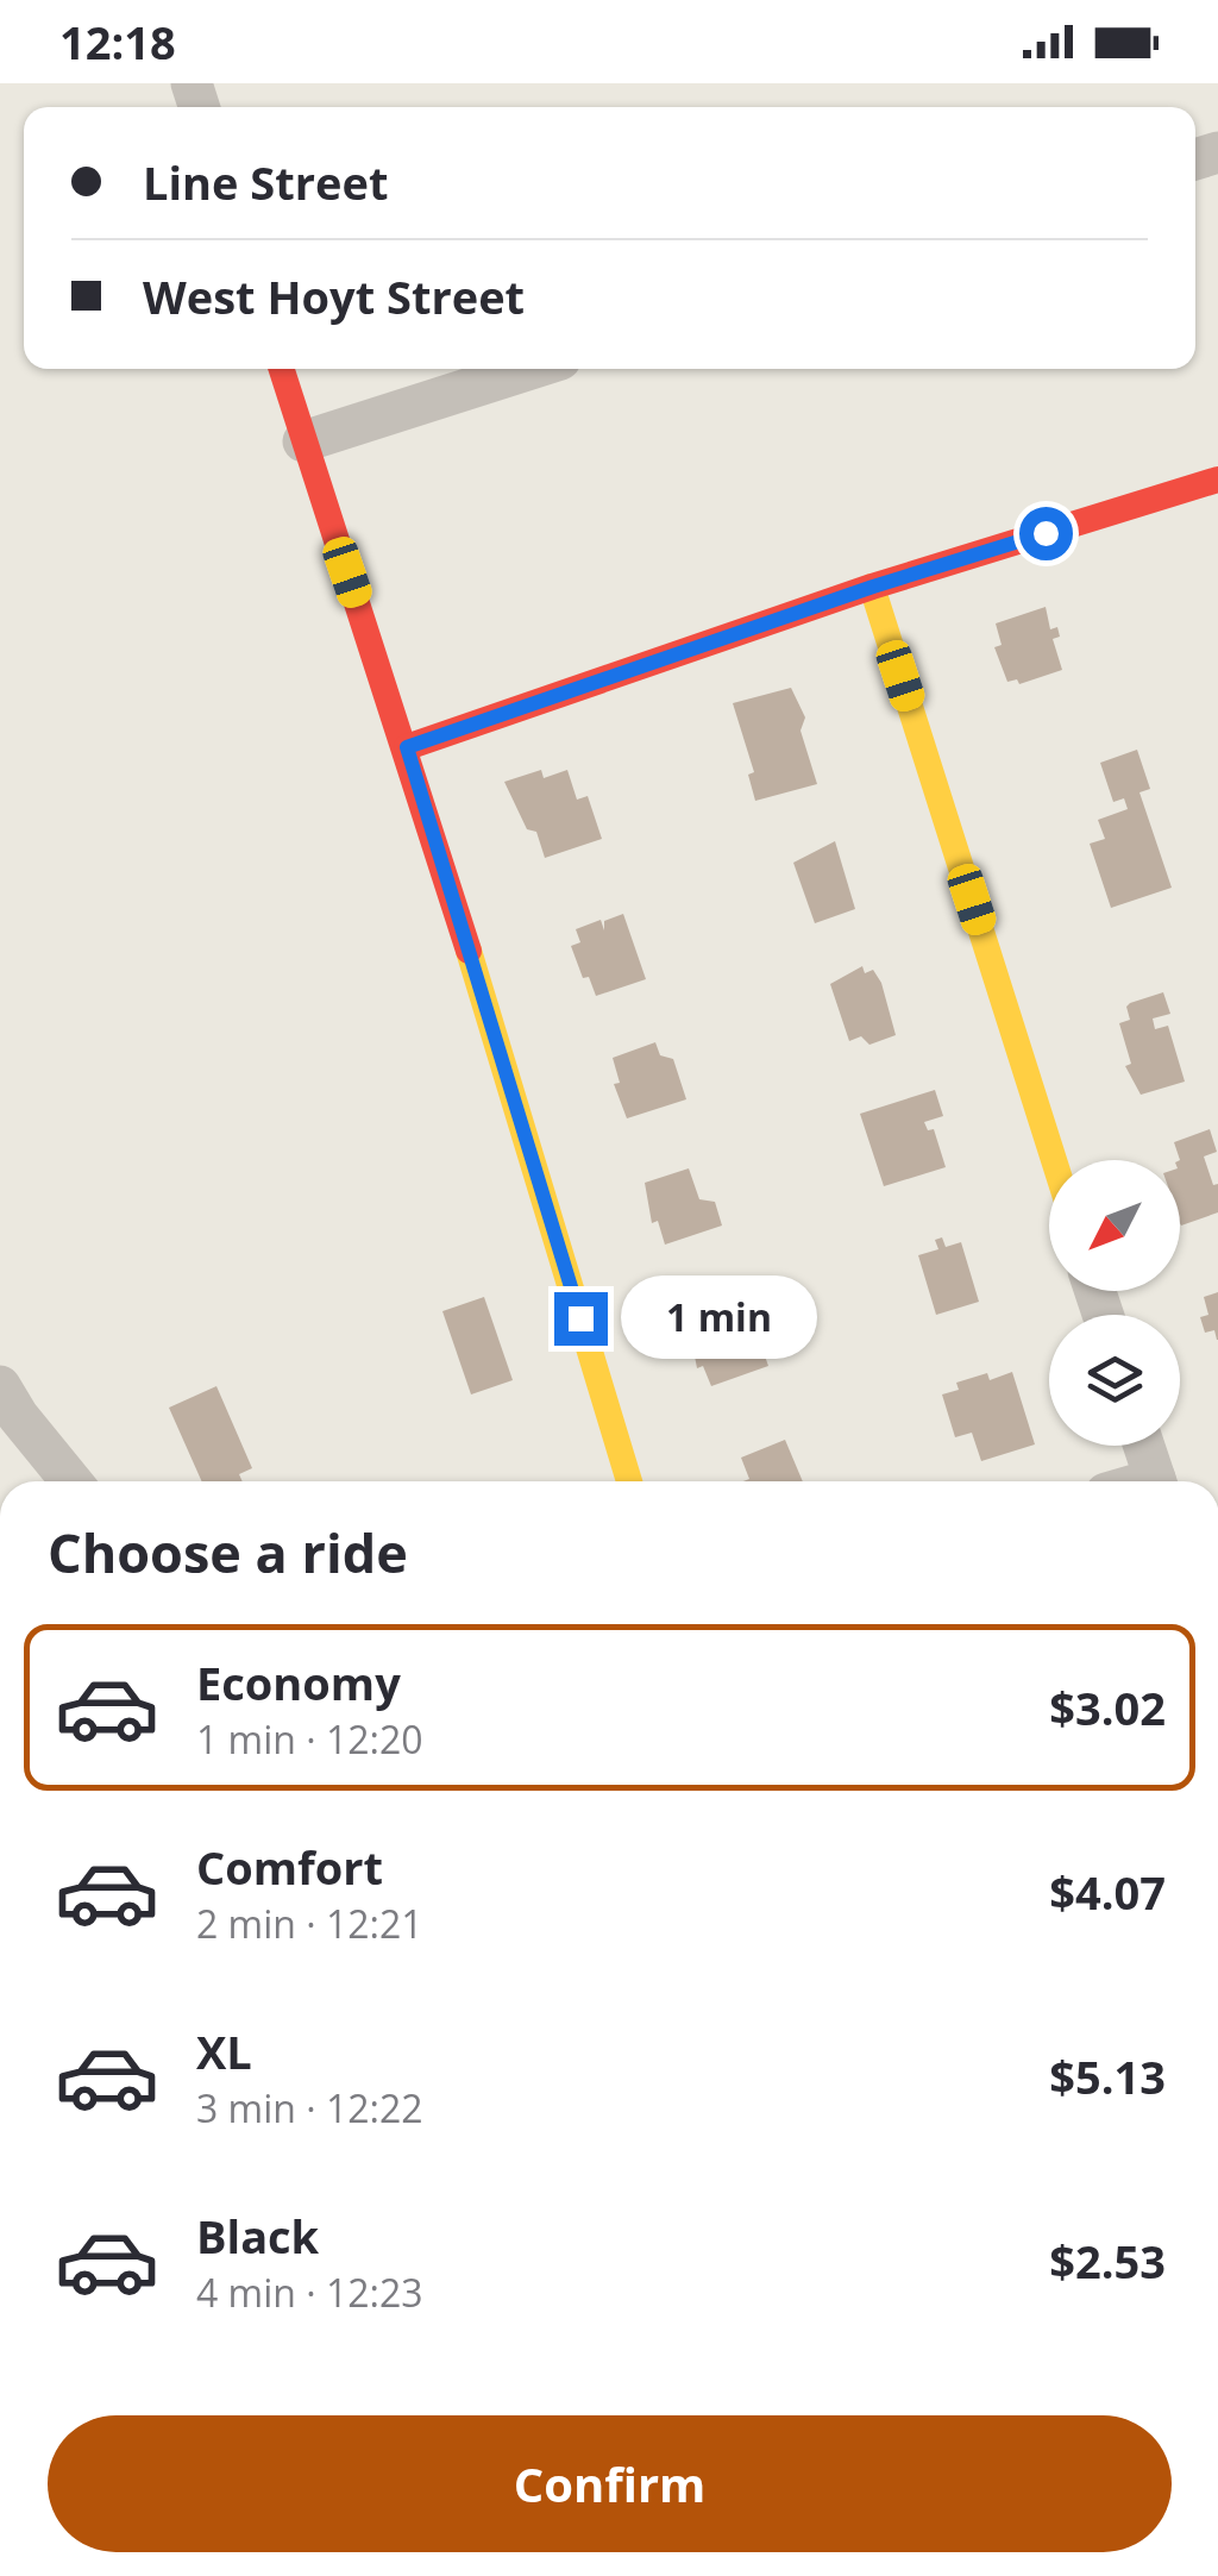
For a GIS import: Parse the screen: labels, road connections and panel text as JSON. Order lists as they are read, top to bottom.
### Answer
{
  "north": "bottom left",
  "page": {
    "status": "12:18",
    "banner": ["Line Street", "West Hoyt Street"],
    "bubble": "1 min",
    "heading": "Choose a ride",
    "list": [
      {
        "name": "Economy",
        "note": "1 min · 12:20",
        "value": "$3.02"
      },
      {
        "name": "Comfort",
        "note": "2 min · 12:21",
        "value": "$4.07"
      },
      {
        "name": "XL",
        "note": "3 min · 12:22",
        "value": "$5.13"
      },
      {
        "name": "Black",
        "note": "4 min · 12:23",
        "value": "$2.53"
      }
    ],
    "buttons": "Confirm"
  }
}
